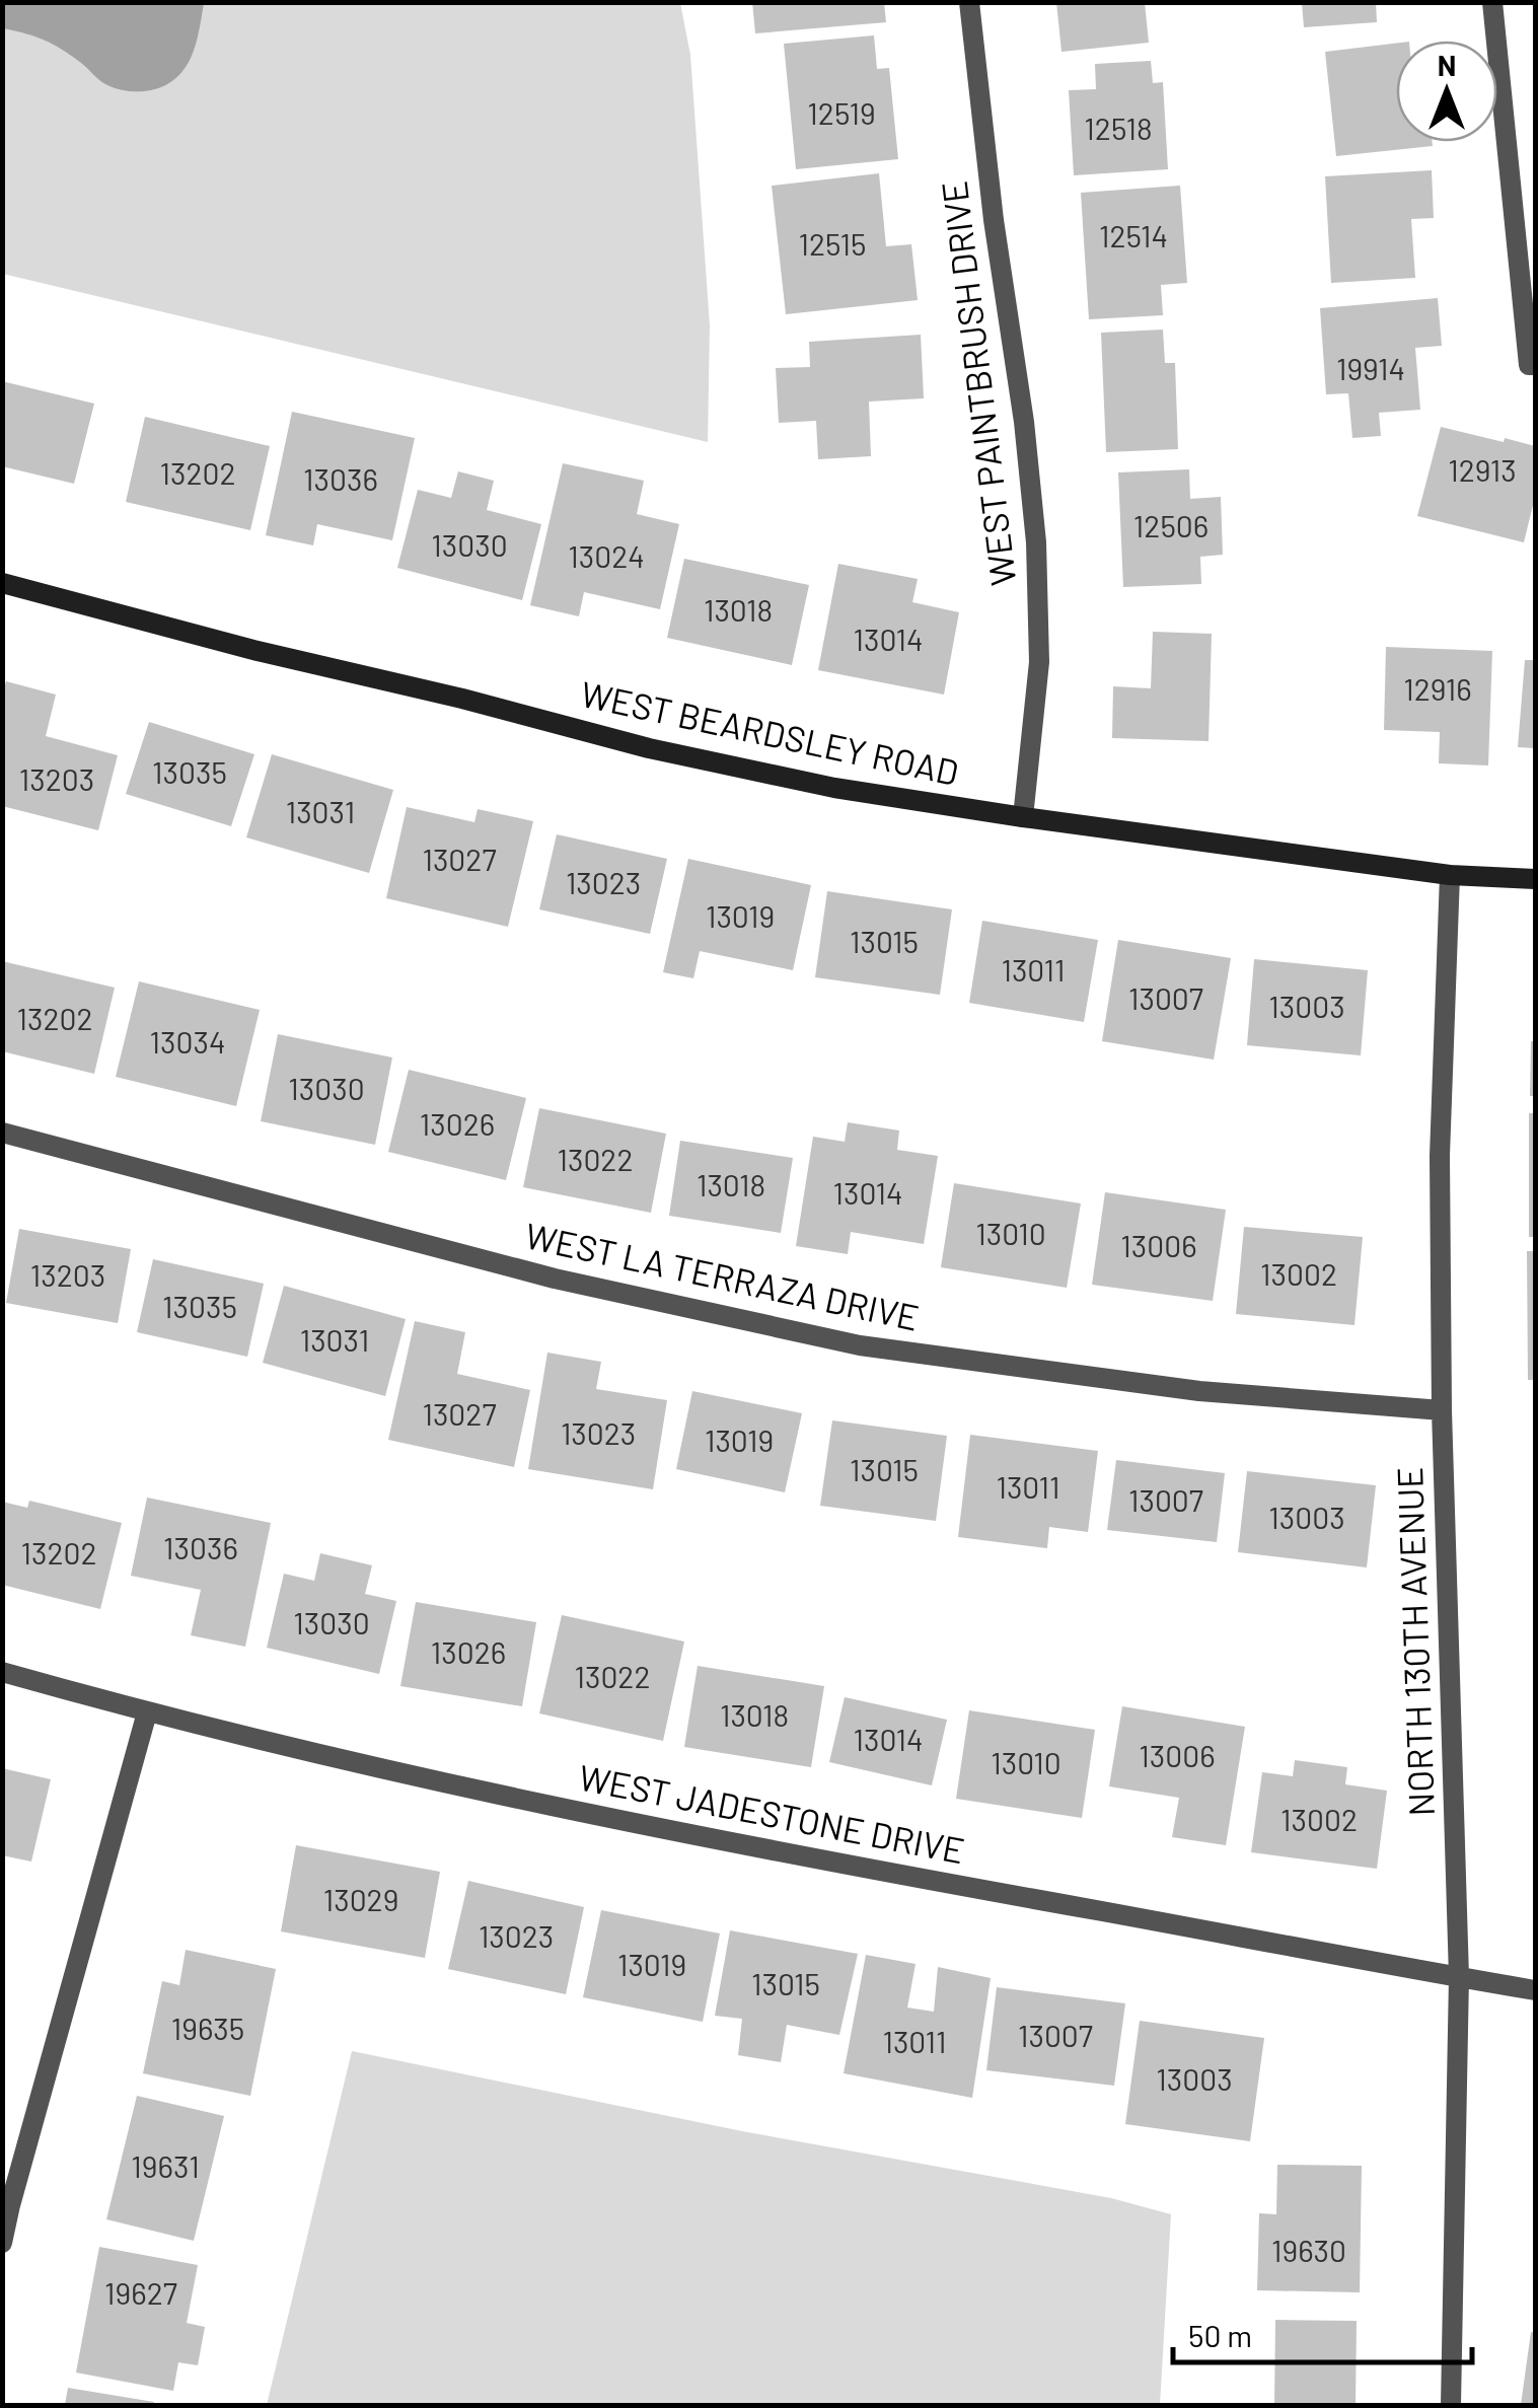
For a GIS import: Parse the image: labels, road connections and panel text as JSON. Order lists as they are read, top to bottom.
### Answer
{
  "streets": {
    "street": [
      "WEST PAINTBRUSH DRIVE",
      "WEST BEARDSLEY ROAD",
      "WEST LA TERRAZA DRIVE",
      "NORTH 130TH AVENUE",
      "WEST JADESTONE DRIVE"
    ]
  },
  "crossings": [
    ["WEST PAINTBRUSH DRIVE", "WEST BEARDSLEY ROAD"],
    ["WEST BEARDSLEY ROAD", "NORTH 130TH AVENUE"],
    ["WEST LA TERRAZA DRIVE", "NORTH 130TH AVENUE"],
    ["NORTH 130TH AVENUE", "WEST JADESTONE DRIVE"]
  ],
  "house_numbers": [
    "12519",
    "12518",
    "12514",
    "12515",
    "19914",
    "12913",
    "13202",
    "13036",
    "12506",
    "13030",
    "13024",
    "13018",
    "13014",
    "12916",
    "13035",
    "13203",
    "13031",
    "13027",
    "13023",
    "13019",
    "13015",
    "13011",
    "13007",
    "13003",
    "13202",
    "13034",
    "13030",
    "13026",
    "13022",
    "13018",
    "13014",
    "13010",
    "13006",
    "13002",
    "13203",
    "13035",
    "13031",
    "13027",
    "13023",
    "13019",
    "13015",
    "13011",
    "13007",
    "13003",
    "13036",
    "13202",
    "13030",
    "13026",
    "13022",
    "13018",
    "13014",
    "13006",
    "13010",
    "13002",
    "13029",
    "13023",
    "13019",
    "13015",
    "19635",
    "13007",
    "13011",
    "13003",
    "19631",
    "19630",
    "19627"
  ],
  "scale_bar": "50 m",
  "north": "top"
}
